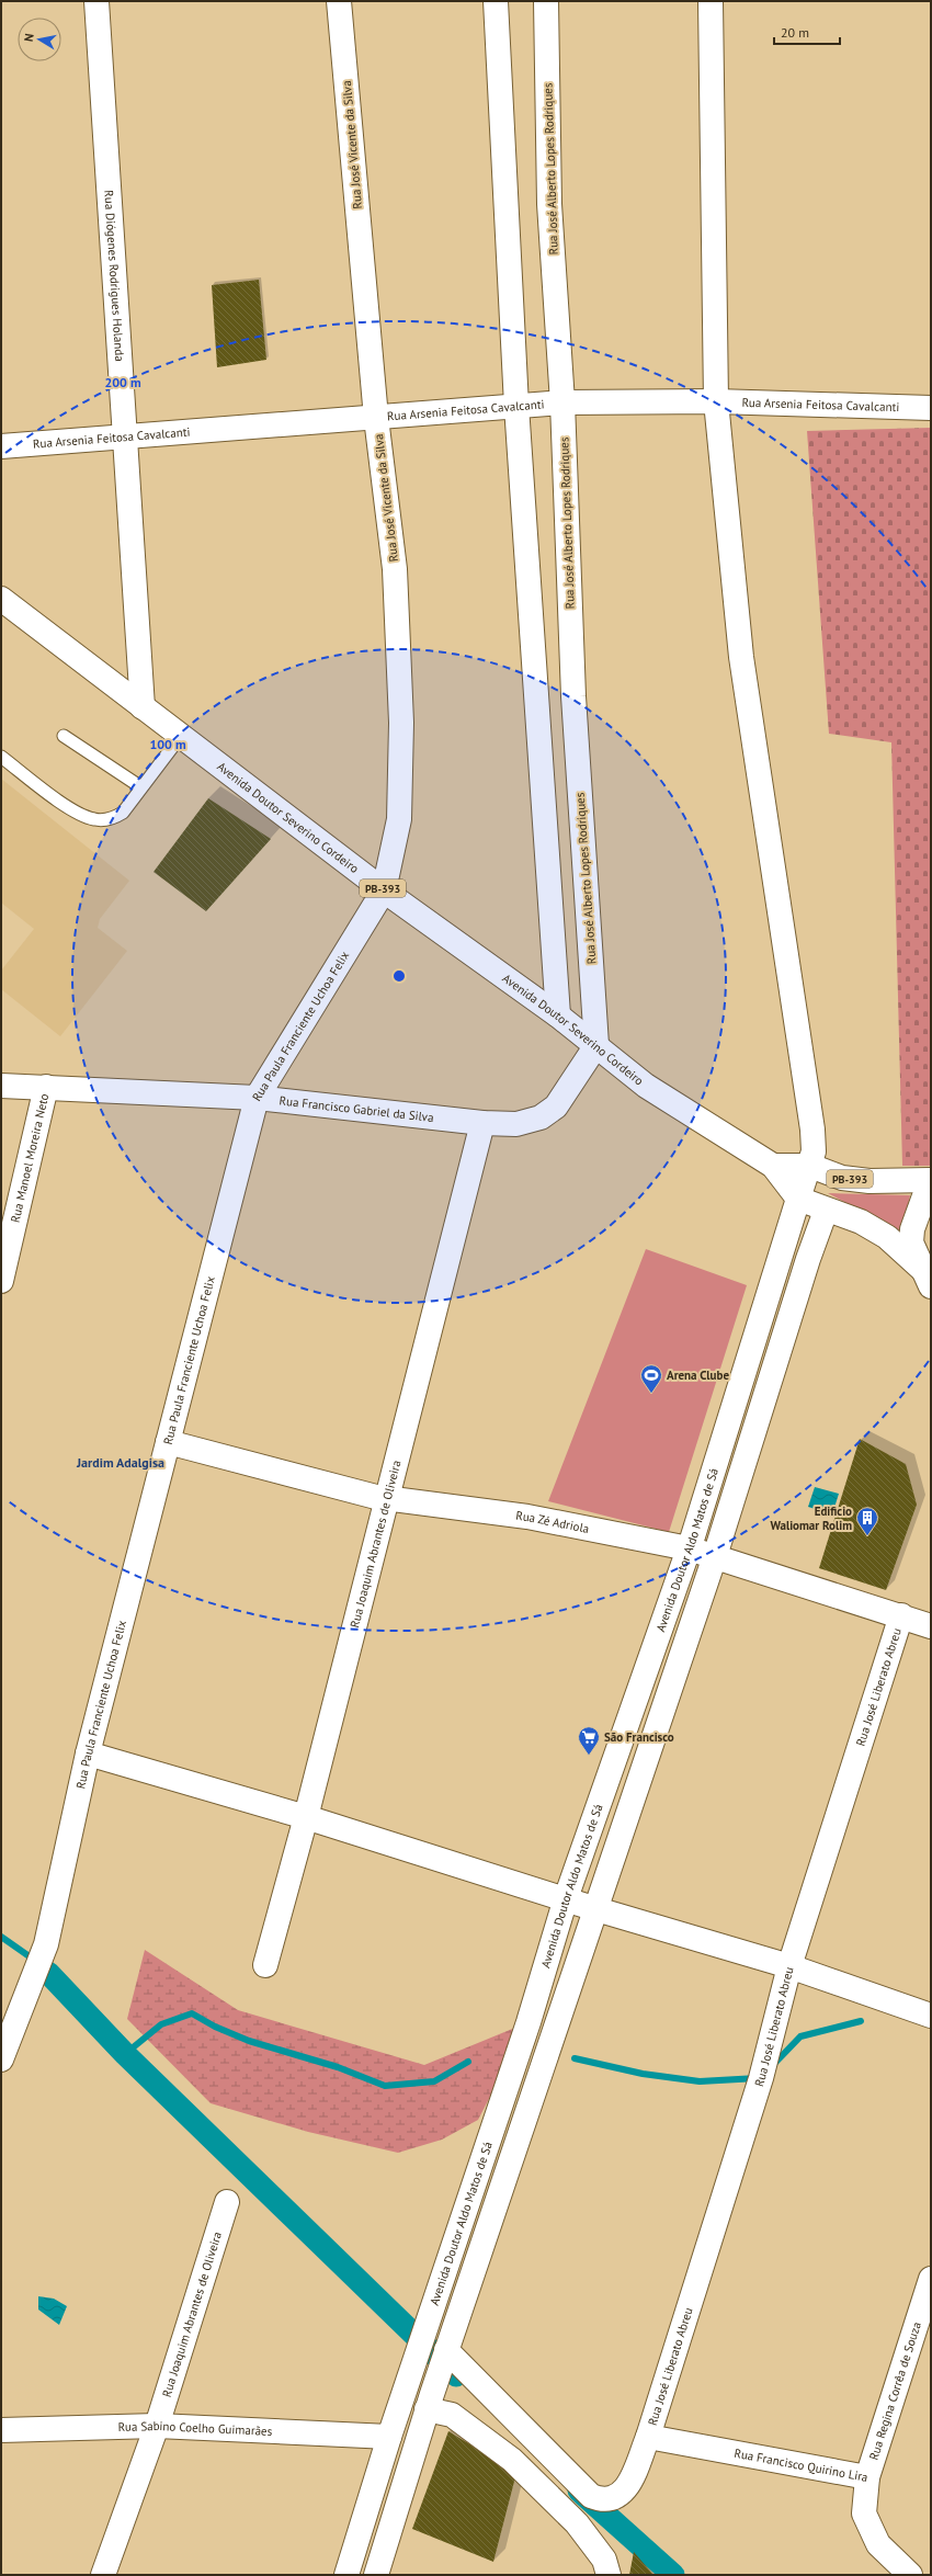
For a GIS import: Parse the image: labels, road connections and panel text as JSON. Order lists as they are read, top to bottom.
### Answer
{
  "streets": {
    "main road": [
      "Rua José Vicente da Silva",
      "Rua José Alberto Lopes Rodriques",
      "Rua Diógenes Rodrigues Holanda",
      "Rua Arsenia Feitosa Cavalcanti",
      "Avenida Doutor Severino Cordeiro",
      "PB-393",
      "Rua Paula Franciente Uchoa Felix",
      "Rua Francisco Gabriel da Silva",
      "Rua Manoel Moreira Neto",
      "Rua Zé Adriola",
      "Rua Joaquim Abrantes de Oliveira",
      "Avenida Doutor Aldo Matos de Sá",
      "Rua José Liberato Abreu",
      "Rua Regina Corrêa de Souza",
      "Rua Sabino Coelho Guimarães",
      "Rua Francisco Quirino Lira"
    ]
  },
  "crossings": [
    ["Rua José Vicente da Silva", "Rua Arsenia Feitosa Cavalcanti"],
    ["Rua José Vicente da Silva", "Avenida Doutor Severino Cordeiro"],
    ["Rua José Vicente da Silva", "Rua Paula Franciente Uchoa Felix"],
    ["Rua José Alberto Lopes Rodriques", "Rua Arsenia Feitosa Cavalcanti"],
    ["Rua José Alberto Lopes Rodriques", "Avenida Doutor Severino Cordeiro"],
    ["Rua José Alberto Lopes Rodriques", "Rua Francisco Gabriel da Silva"],
    ["Rua Diógenes Rodrigues Holanda", "Rua Arsenia Feitosa Cavalcanti"],
    ["Rua Diógenes Rodrigues Holanda", "Avenida Doutor Severino Cordeiro"],
    ["Rua Arsenia Feitosa Cavalcanti", "Avenida Doutor Aldo Matos de Sá"],
    ["Avenida Doutor Severino Cordeiro", "PB-393"],
    ["Avenida Doutor Severino Cordeiro", "Rua Paula Franciente Uchoa Felix"],
    ["Avenida Doutor Severino Cordeiro", "Rua Francisco Gabriel da Silva"],
    ["Avenida Doutor Severino Cordeiro", "Avenida Doutor Aldo Matos de Sá"],
    ["PB-393", "Avenida Doutor Aldo Matos de Sá"],
    ["Rua Paula Franciente Uchoa Felix", "Rua Francisco Gabriel da Silva"],
    ["Rua Paula Franciente Uchoa Felix", "Rua Zé Adriola"],
    ["Rua Francisco Gabriel da Silva", "Rua Manoel Moreira Neto"],
    ["Rua Francisco Gabriel da Silva", "Rua Joaquim Abrantes de Oliveira"],
    ["Rua Zé Adriola", "Rua Joaquim Abrantes de Oliveira"],
    ["Rua Zé Adriola", "Avenida Doutor Aldo Matos de Sá"],
    ["Rua Zé Adriola", "Rua José Liberato Abreu"],
    ["Rua Joaquim Abrantes de Oliveira", "Rua Sabino Coelho Guimarães"],
    ["Avenida Doutor Aldo Matos de Sá", "Rua Sabino Coelho Guimarães"],
    ["Rua José Liberato Abreu", "Rua Francisco Quirino Lira"],
    ["Rua Regina Corrêa de Souza", "Rua Francisco Quirino Lira"]
  ],
  "districts": ["Jardim Adalgisa"],
  "places": {
    "sports": ["Arena Clube"],
    "building": ["Edificio Waliomar Rolim"],
    "supermarket": ["São Francisco"]
  },
  "scale_bar": "20 m",
  "north": "left",
  "rings": ["200 m", "100 m"]
}
